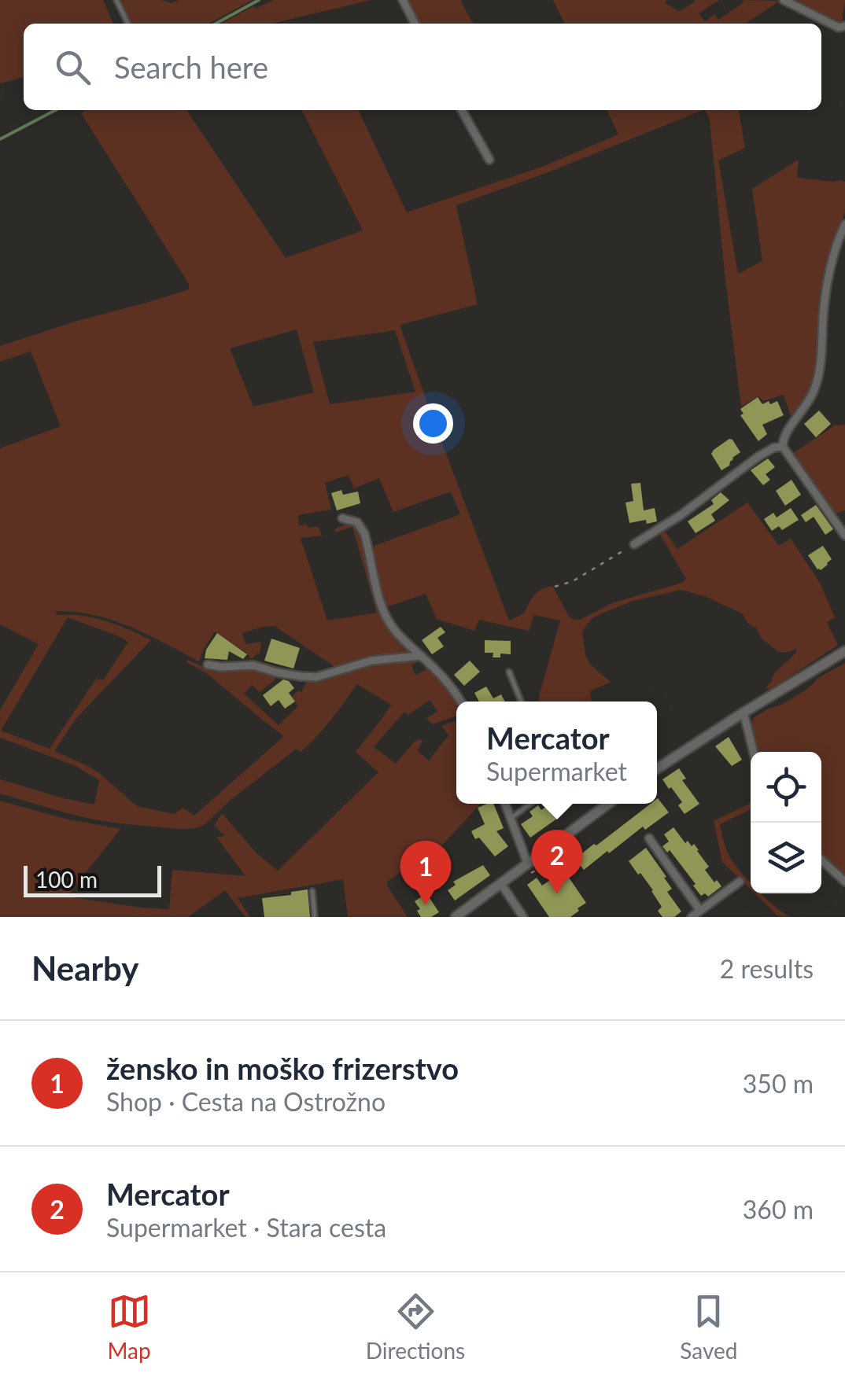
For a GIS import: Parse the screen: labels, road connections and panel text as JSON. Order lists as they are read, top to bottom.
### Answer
{
  "scale_bar": "100 m",
  "page": {
    "search": "Search here",
    "popup": ["Mercator", "Supermarket"],
    "pins": ["2", "1"],
    "scale": "100 m",
    "heading": ["Nearby", "2 results"],
    "list": [
      {
        "mark": "1",
        "name": "žensko in moško frizerstvo",
        "note": "Shop · Cesta na Ostrožno",
        "value": "350 m"
      },
      {
        "mark": "2",
        "name": "Mercator",
        "note": "Supermarket · Stara cesta",
        "value": "360 m"
      }
    ],
    "nav": ["Map", "Directions", "Saved"]
  }
}
